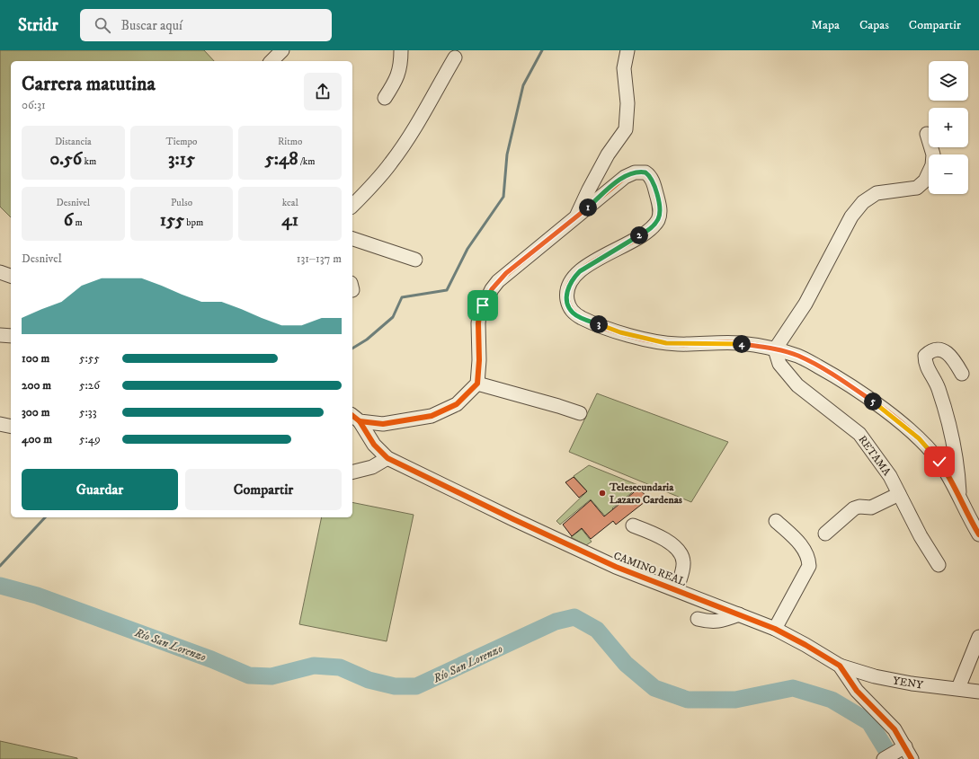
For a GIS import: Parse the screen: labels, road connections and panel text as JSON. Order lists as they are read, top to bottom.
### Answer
{
  "streets": {
    "street": ["RETAMA", "CAMINO REAL", "YENY"]
  },
  "crossings": [
    ["CAMINO REAL", "YENY"]
  ],
  "water": ["Río San Lorenzo"],
  "places": ["Telesecundaria Lazaro Cardenas"],
  "page": {
    "header": "Stridr",
    "search": "Buscar aquí",
    "nav": ["Mapa", "Capas", "Compartir"],
    "map_buttons": ["+", "−"],
    "heading": ["Carrera matutina", "06:31"],
    "stats": [
      ["Distancia", "0.56 km"],
      ["Tiempo", "3:15"],
      ["Ritmo", "5:48 /km"],
      ["Desnivel", "6 m"],
      ["Pulso", "155 bpm"],
      ["kcal", "41"]
    ],
    "pins": [
      "1",
      "2",
      "3",
      "4",
      "5"
    ],
    "chart": ["Desnivel", "131–137 m"],
    "list": [
      {
        "name": "100 m",
        "note": "5:55"
      },
      {
        "name": "200 m",
        "note": "5:26"
      },
      {
        "name": "300 m",
        "note": "5:33"
      },
      {
        "name": "400 m",
        "note": "5:49"
      }
    ],
    "buttons": ["Guardar", "Compartir"]
  }
}
